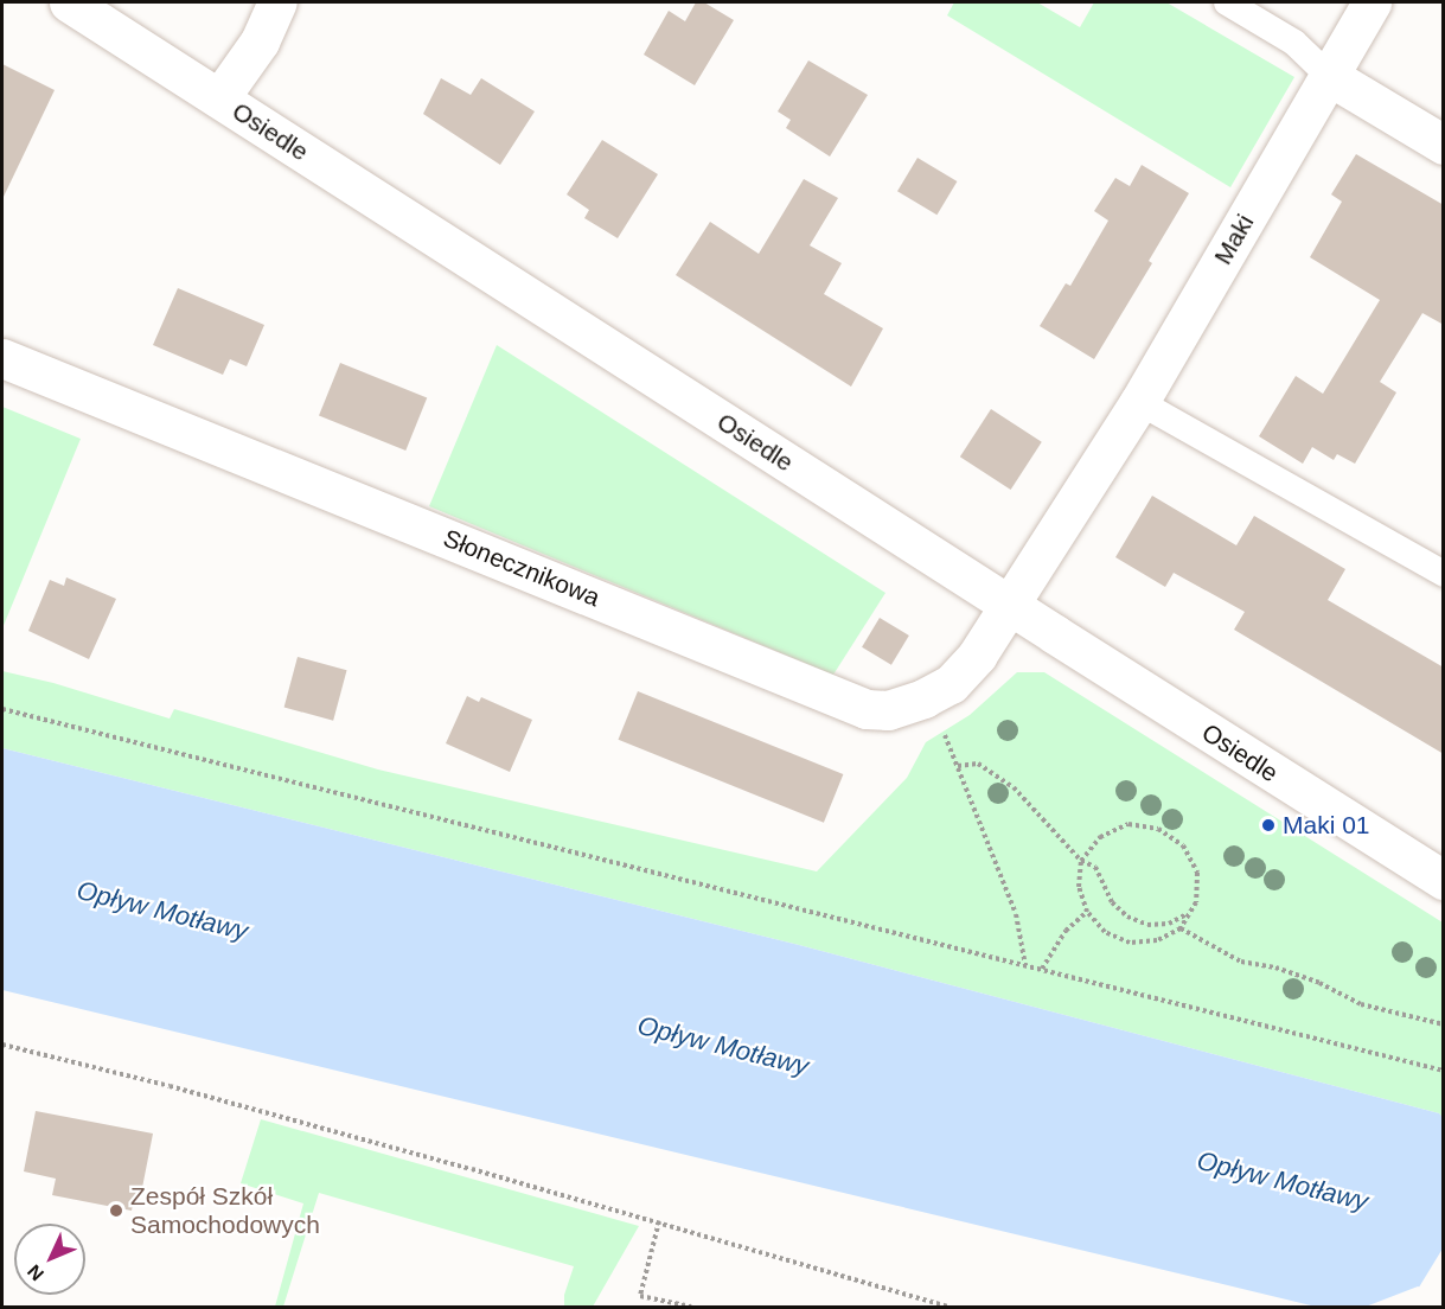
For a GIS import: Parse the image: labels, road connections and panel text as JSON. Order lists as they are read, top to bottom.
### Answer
{
  "streets": {
    "street": ["Osiedle", "Maki", "Słonecznikowa"]
  },
  "crossings": [
    ["Osiedle", "Maki"],
    ["Osiedle", "Słonecznikowa"],
    ["Maki", "Słonecznikowa"]
  ],
  "water": ["Opływ Motławy"],
  "places": ["Maki 01", "Zespół Szkół Samochodowych"],
  "north": "bottom left"
}
